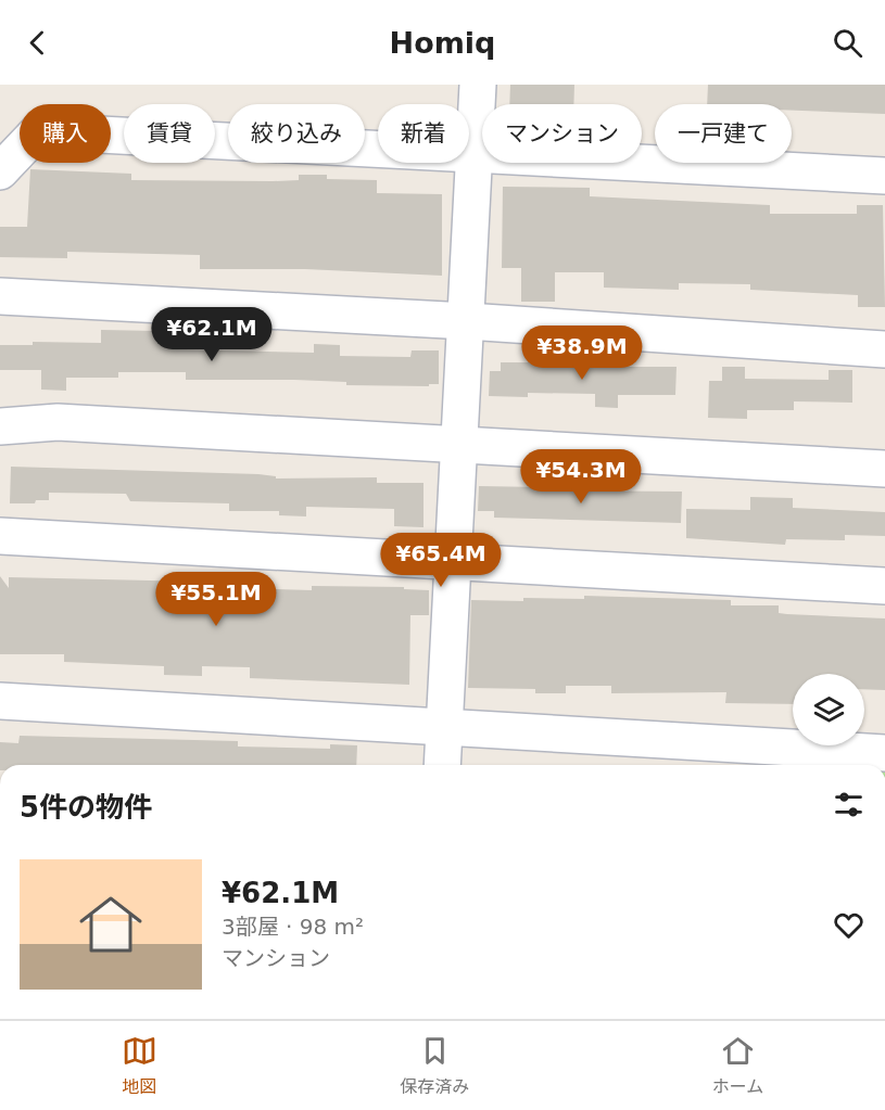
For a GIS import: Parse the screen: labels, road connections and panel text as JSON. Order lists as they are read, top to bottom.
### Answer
{
  "page": {
    "header": "Homiq",
    "chip": [
      "購入",
      "賃貸",
      "絞り込み",
      "新着",
      "マンション",
      "一戸建て"
    ],
    "price": [
      "¥62.1M",
      "¥38.9M",
      "¥54.3M",
      "¥65.4M",
      "¥55.1M"
    ],
    "heading": "5件の物件",
    "list": [
      {
        "name": "¥62.1M",
        "note": "3部屋 · 98 m² · マンション"
      }
    ],
    "tabs": ["地図", "保存済み", "ホーム"]
  }
}
